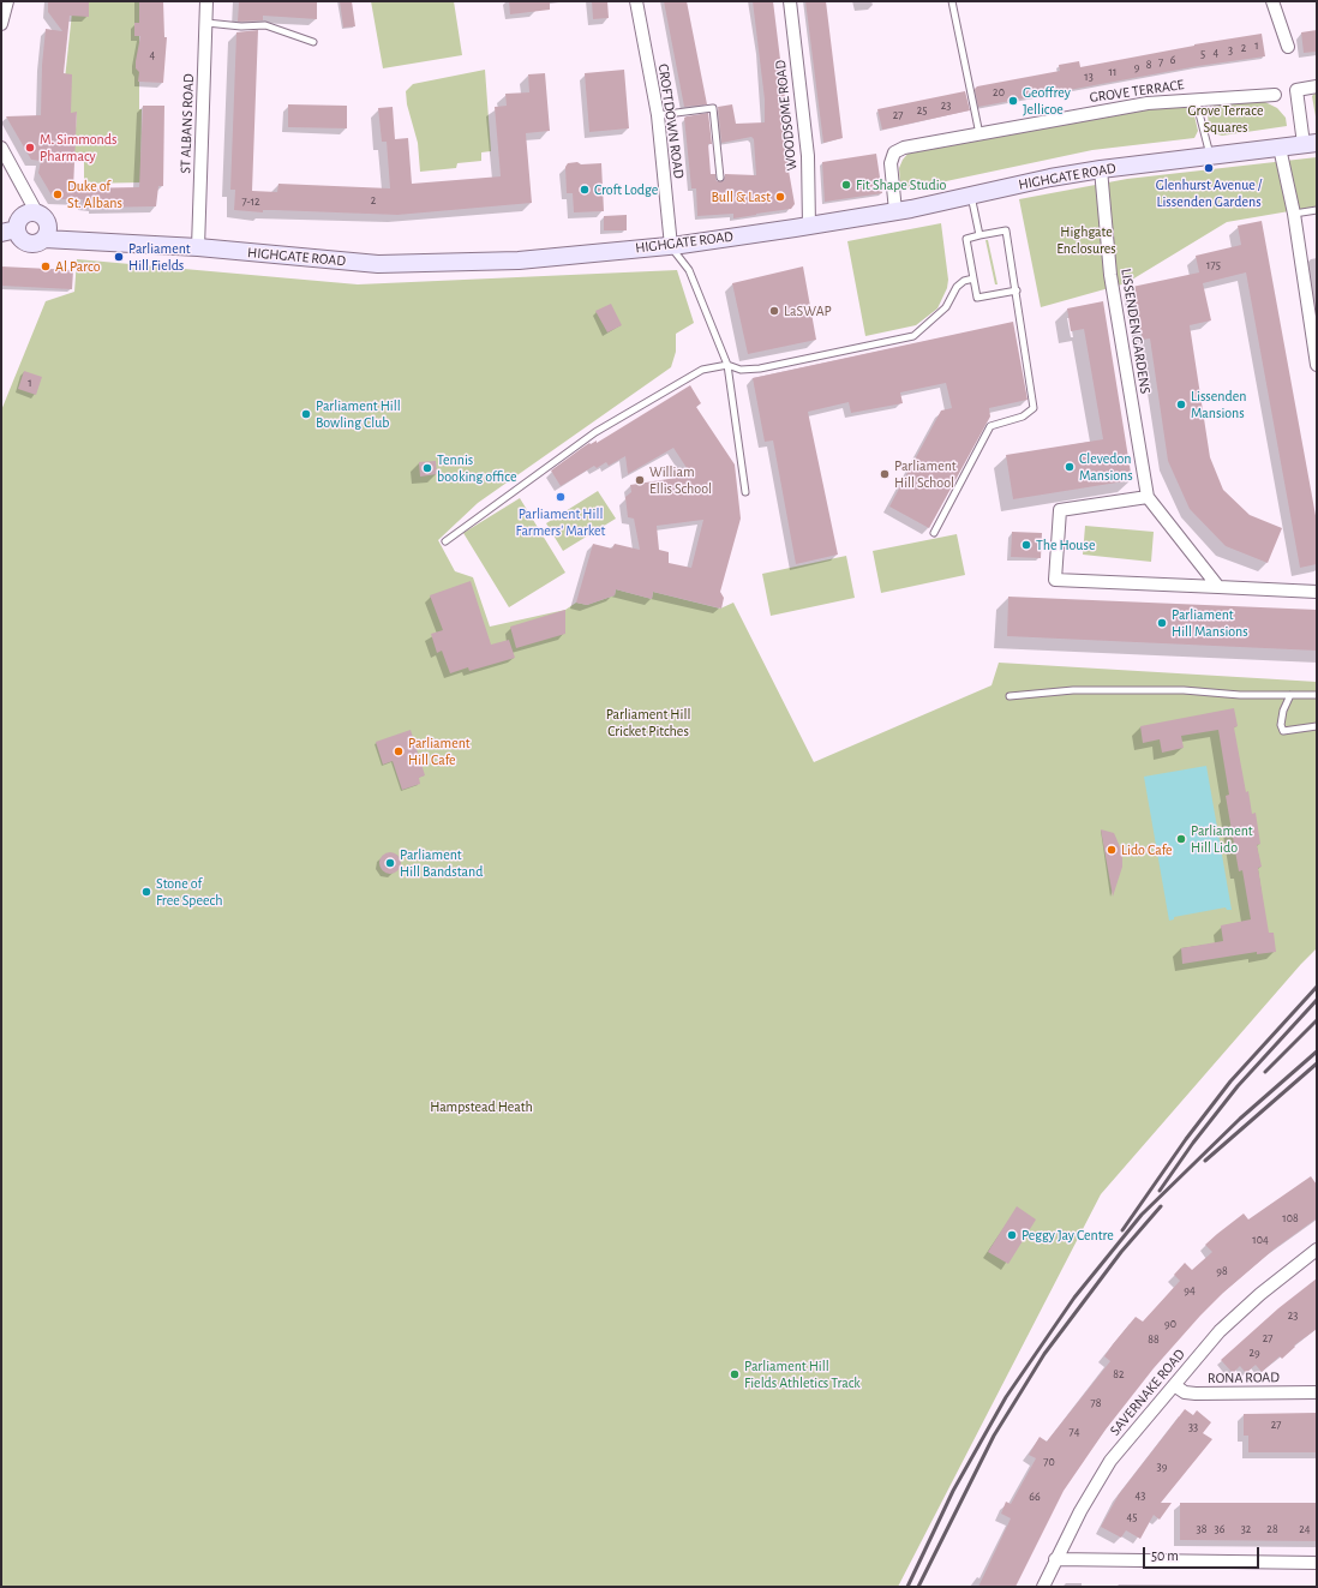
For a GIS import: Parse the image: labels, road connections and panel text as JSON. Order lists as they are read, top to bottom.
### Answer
{
  "streets": {
    "street": [
      "GROVE TERRACE",
      "WOODSOME ROAD",
      "CROFTDOWN ROAD",
      "ST ALBANS ROAD",
      "HIGHGATE ROAD",
      "LISSENDEN GARDENS",
      "RONA ROAD",
      "SAVERNAKE ROAD"
    ]
  },
  "crossings": [
    ["GROVE TERRACE", "HIGHGATE ROAD"],
    ["WOODSOME ROAD", "HIGHGATE ROAD"],
    ["CROFTDOWN ROAD", "HIGHGATE ROAD"],
    ["ST ALBANS ROAD", "HIGHGATE ROAD"],
    ["HIGHGATE ROAD", "LISSENDEN GARDENS"],
    ["RONA ROAD", "SAVERNAKE ROAD"]
  ],
  "parks": [
    "Grove Terrace Squares",
    "Highgate Enclosures",
    "Parliament Hill Cricket Pitches",
    "Hampstead Heath"
  ],
  "places": [
    "Geoffrey Jellicoe",
    "M. Simmonds Pharmacy",
    "Glenhurst Avenue / Lissenden Gardens",
    "Fit Shape Studio",
    "Croft Lodge",
    "Duke of St. Albans",
    "Bull & Last",
    "Parliament Hill Fields",
    "Al Parco",
    "LaSWAP",
    "Lissenden Mansions",
    "Parliament Hill Bowling Club",
    "Clevedon Mansions",
    "Tennis booking office",
    "Parliament Hill School",
    "William Ellis School",
    "Parliament Hill Farmers' Market",
    "The House",
    "Parliament Hill Mansions",
    "Parliament Hill Cafe",
    "Parliament Hill Lido",
    "Lido Cafe",
    "Parliament Hill Bandstand",
    "Stone of Free Speech",
    "Peggy Jay Centre",
    "Parliament Hill Fields Athletics Track"
  ],
  "house_numbers": [
    "1",
    "2",
    "3",
    "4",
    "5",
    "4",
    "6",
    "7",
    "8",
    "9",
    "11",
    "13",
    "20",
    "23",
    "25",
    "27",
    "2",
    "7-12",
    "175",
    "1",
    "108",
    "104",
    "98",
    "94",
    "23",
    "90",
    "27",
    "88",
    "29",
    "82",
    "78",
    "27",
    "33",
    "74",
    "70",
    "39",
    "43",
    "66",
    "45",
    "38",
    "36",
    "32",
    "28",
    "24"
  ],
  "scale_bar": "50 m"
}
